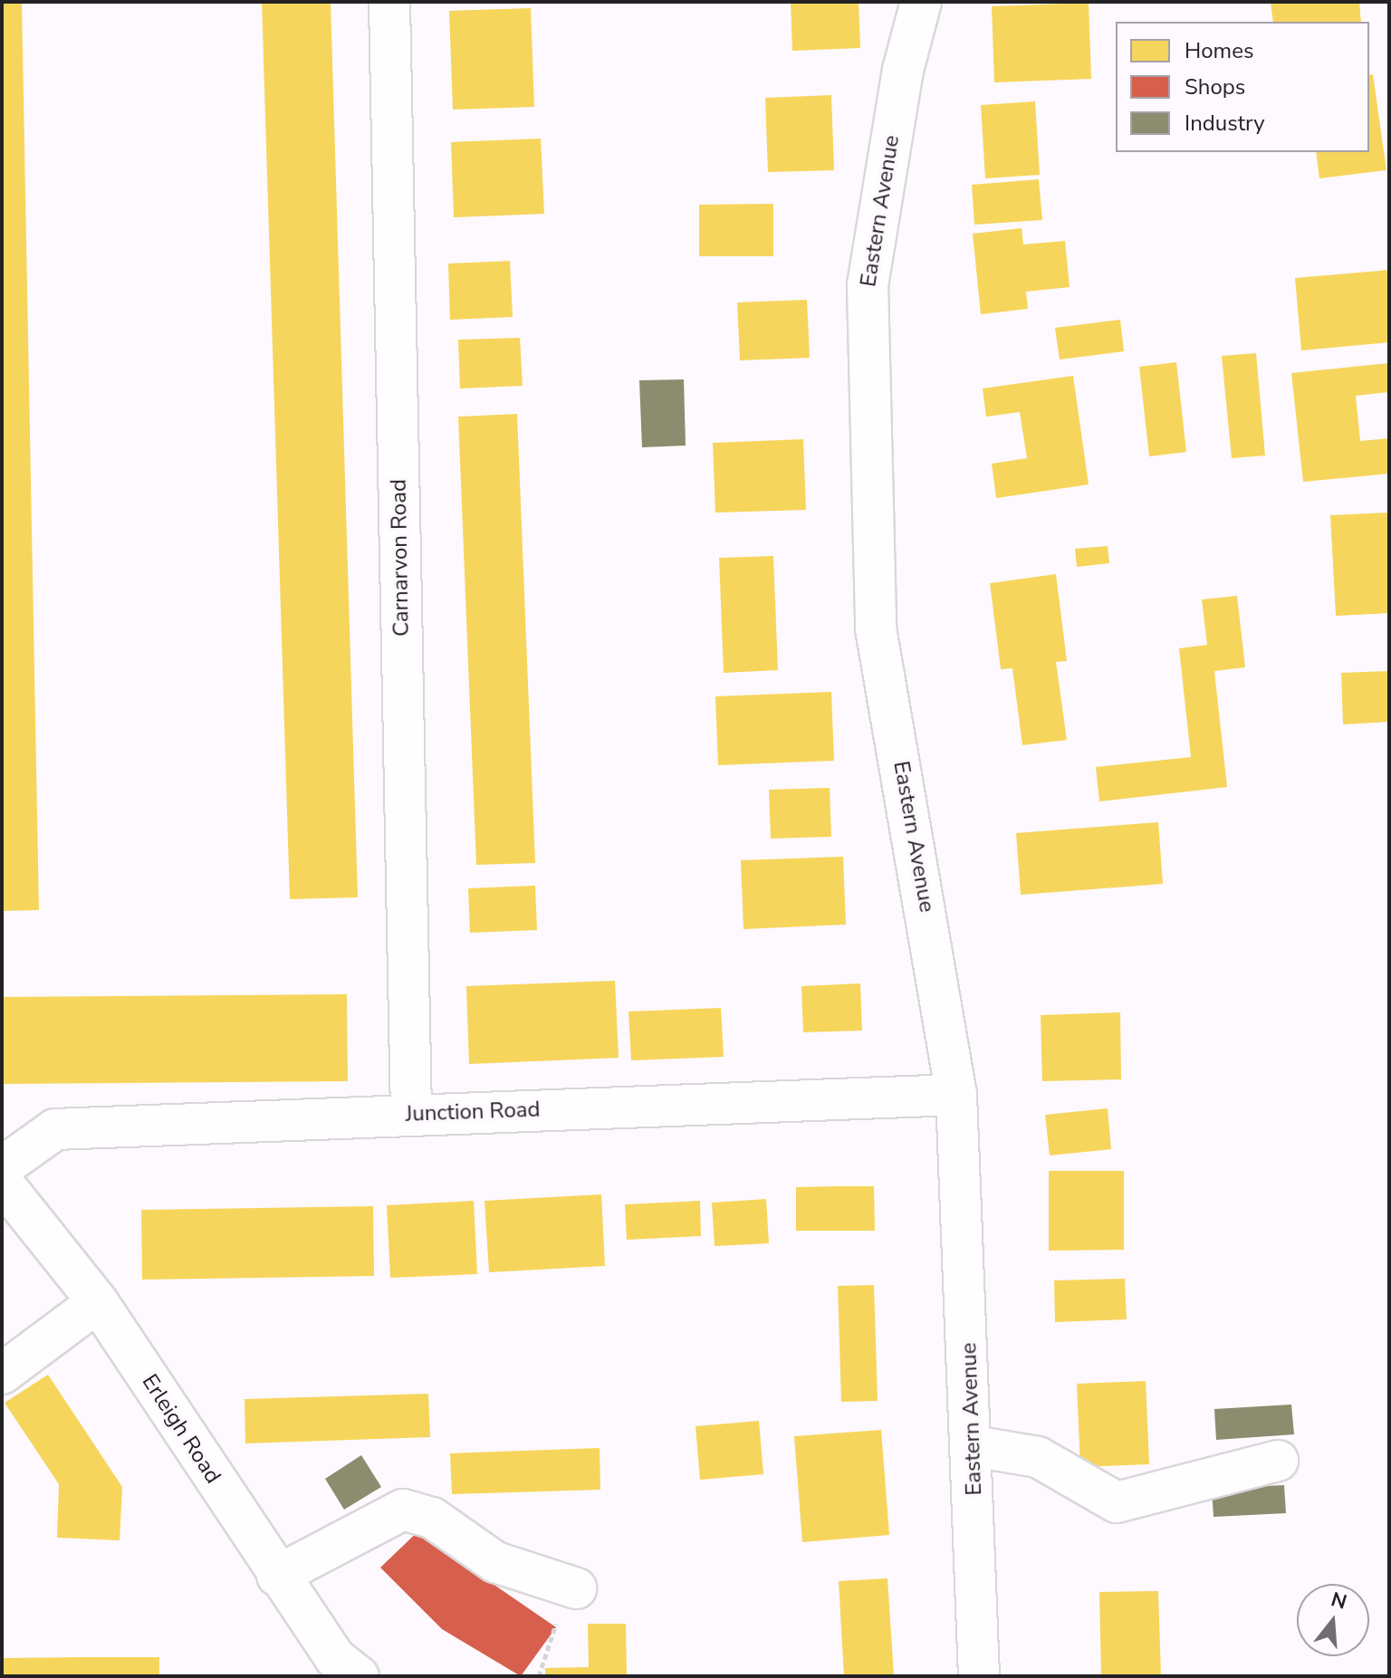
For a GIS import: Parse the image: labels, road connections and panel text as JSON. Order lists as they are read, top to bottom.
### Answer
{
  "streets": {
    "street": [
      "Eastern Avenue",
      "Carnarvon Road",
      "Junction Road",
      "Erleigh Road"
    ]
  },
  "crossings": [
    ["Eastern Avenue", "Junction Road"],
    ["Carnarvon Road", "Junction Road"]
  ],
  "legend": ["Homes", "Shops", "Industry"],
  "north": "top"
}
